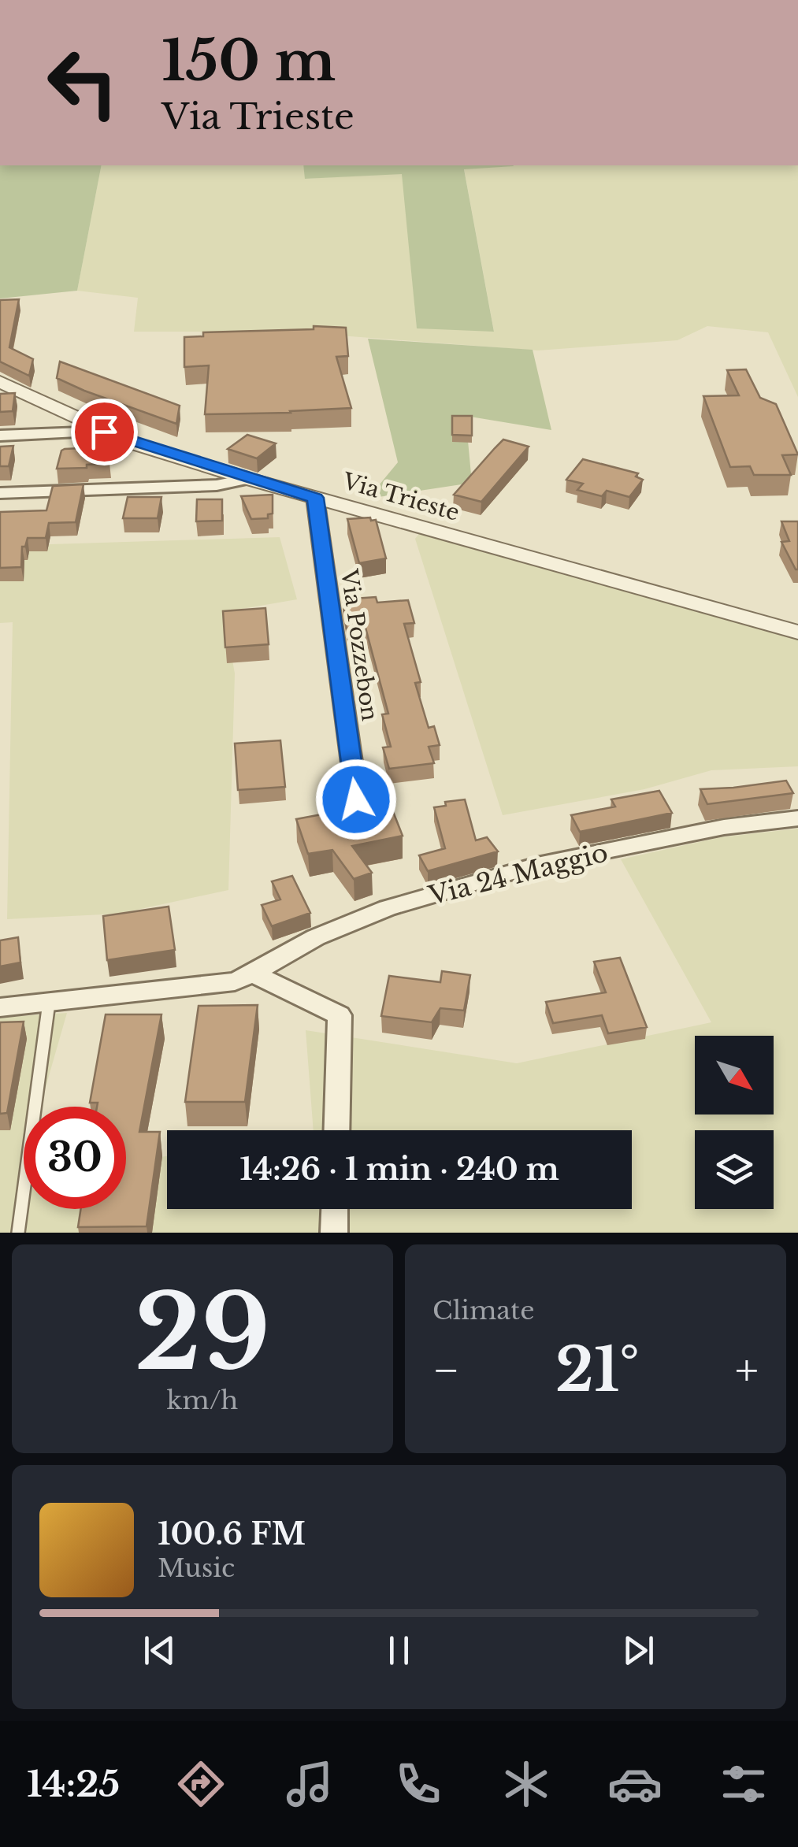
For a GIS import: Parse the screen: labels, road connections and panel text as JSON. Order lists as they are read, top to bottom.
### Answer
{
  "streets": {
    "street": ["Via Trieste", "Via Pozzebon", "Via 24 Maggio"]
  },
  "crossings": [
    ["Via Trieste", "Via Pozzebon"]
  ],
  "north": "bottom right",
  "page": {
    "turn": ["150 m", "Via Trieste"],
    "limit": "30",
    "trip": "14:26 · 1 min · 240 m",
    "tile": [
      ["29", "km/h"],
      "Climate"
    ],
    "heat": ["−", "21°", "+"],
    "song": ["100.6 FM", "Music"],
    "tabs": "14:25"
  }
}
